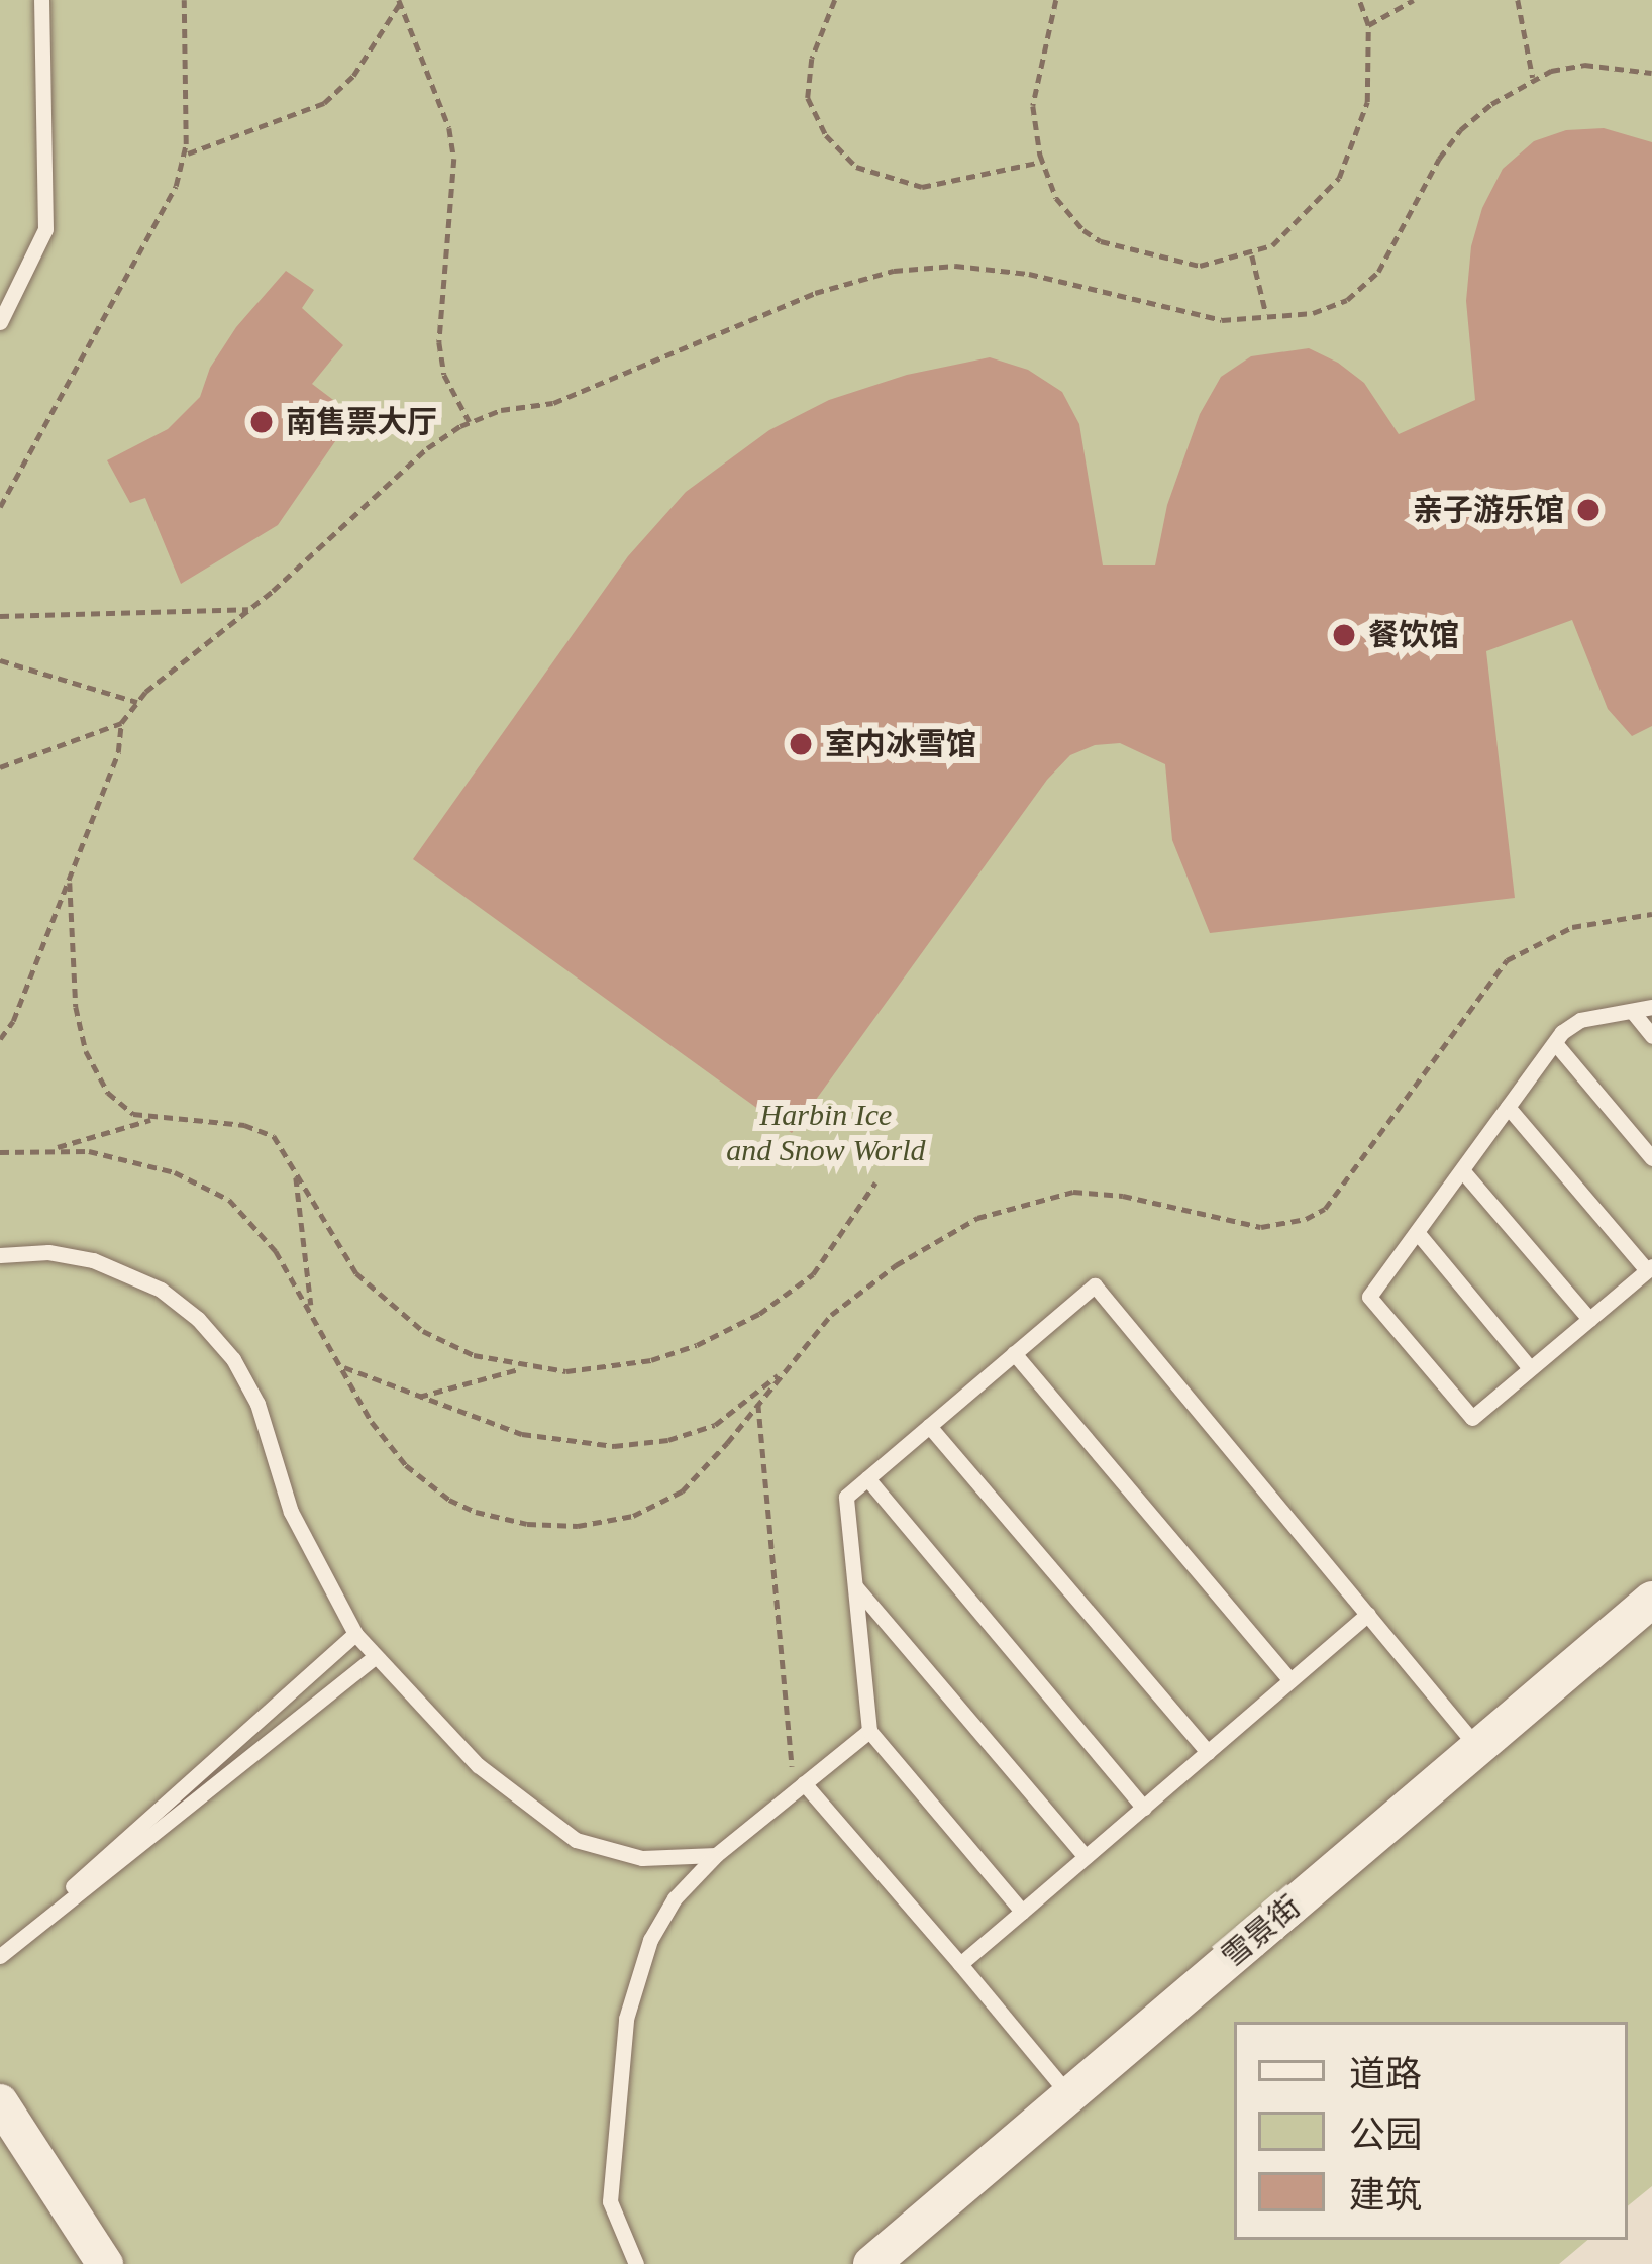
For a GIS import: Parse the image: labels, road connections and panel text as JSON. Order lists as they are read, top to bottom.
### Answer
{
  "streets": {
    "street": ["雪景街"]
  },
  "parks": ["Harbin Ice and Snow World"],
  "places": [
    "南售票大厅",
    "亲子游乐馆",
    "餐饮馆",
    "室内冰雪馆"
  ],
  "legend": ["道路", "公园", "建筑"]
}
